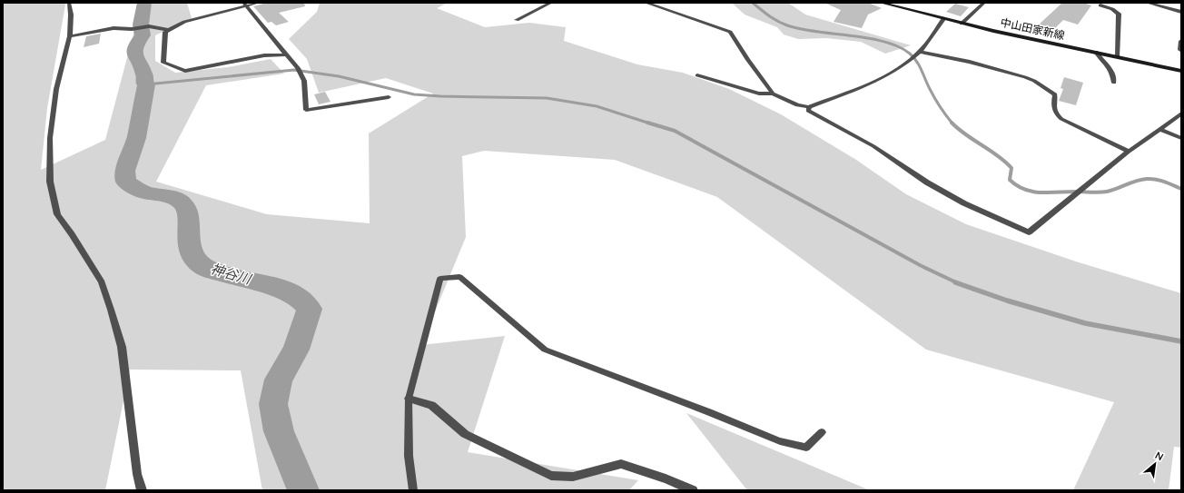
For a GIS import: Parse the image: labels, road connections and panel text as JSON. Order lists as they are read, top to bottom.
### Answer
{
  "streets": {
    "main road": ["中山田家新線"]
  },
  "water": ["神谷川"],
  "north": "top right"
}
